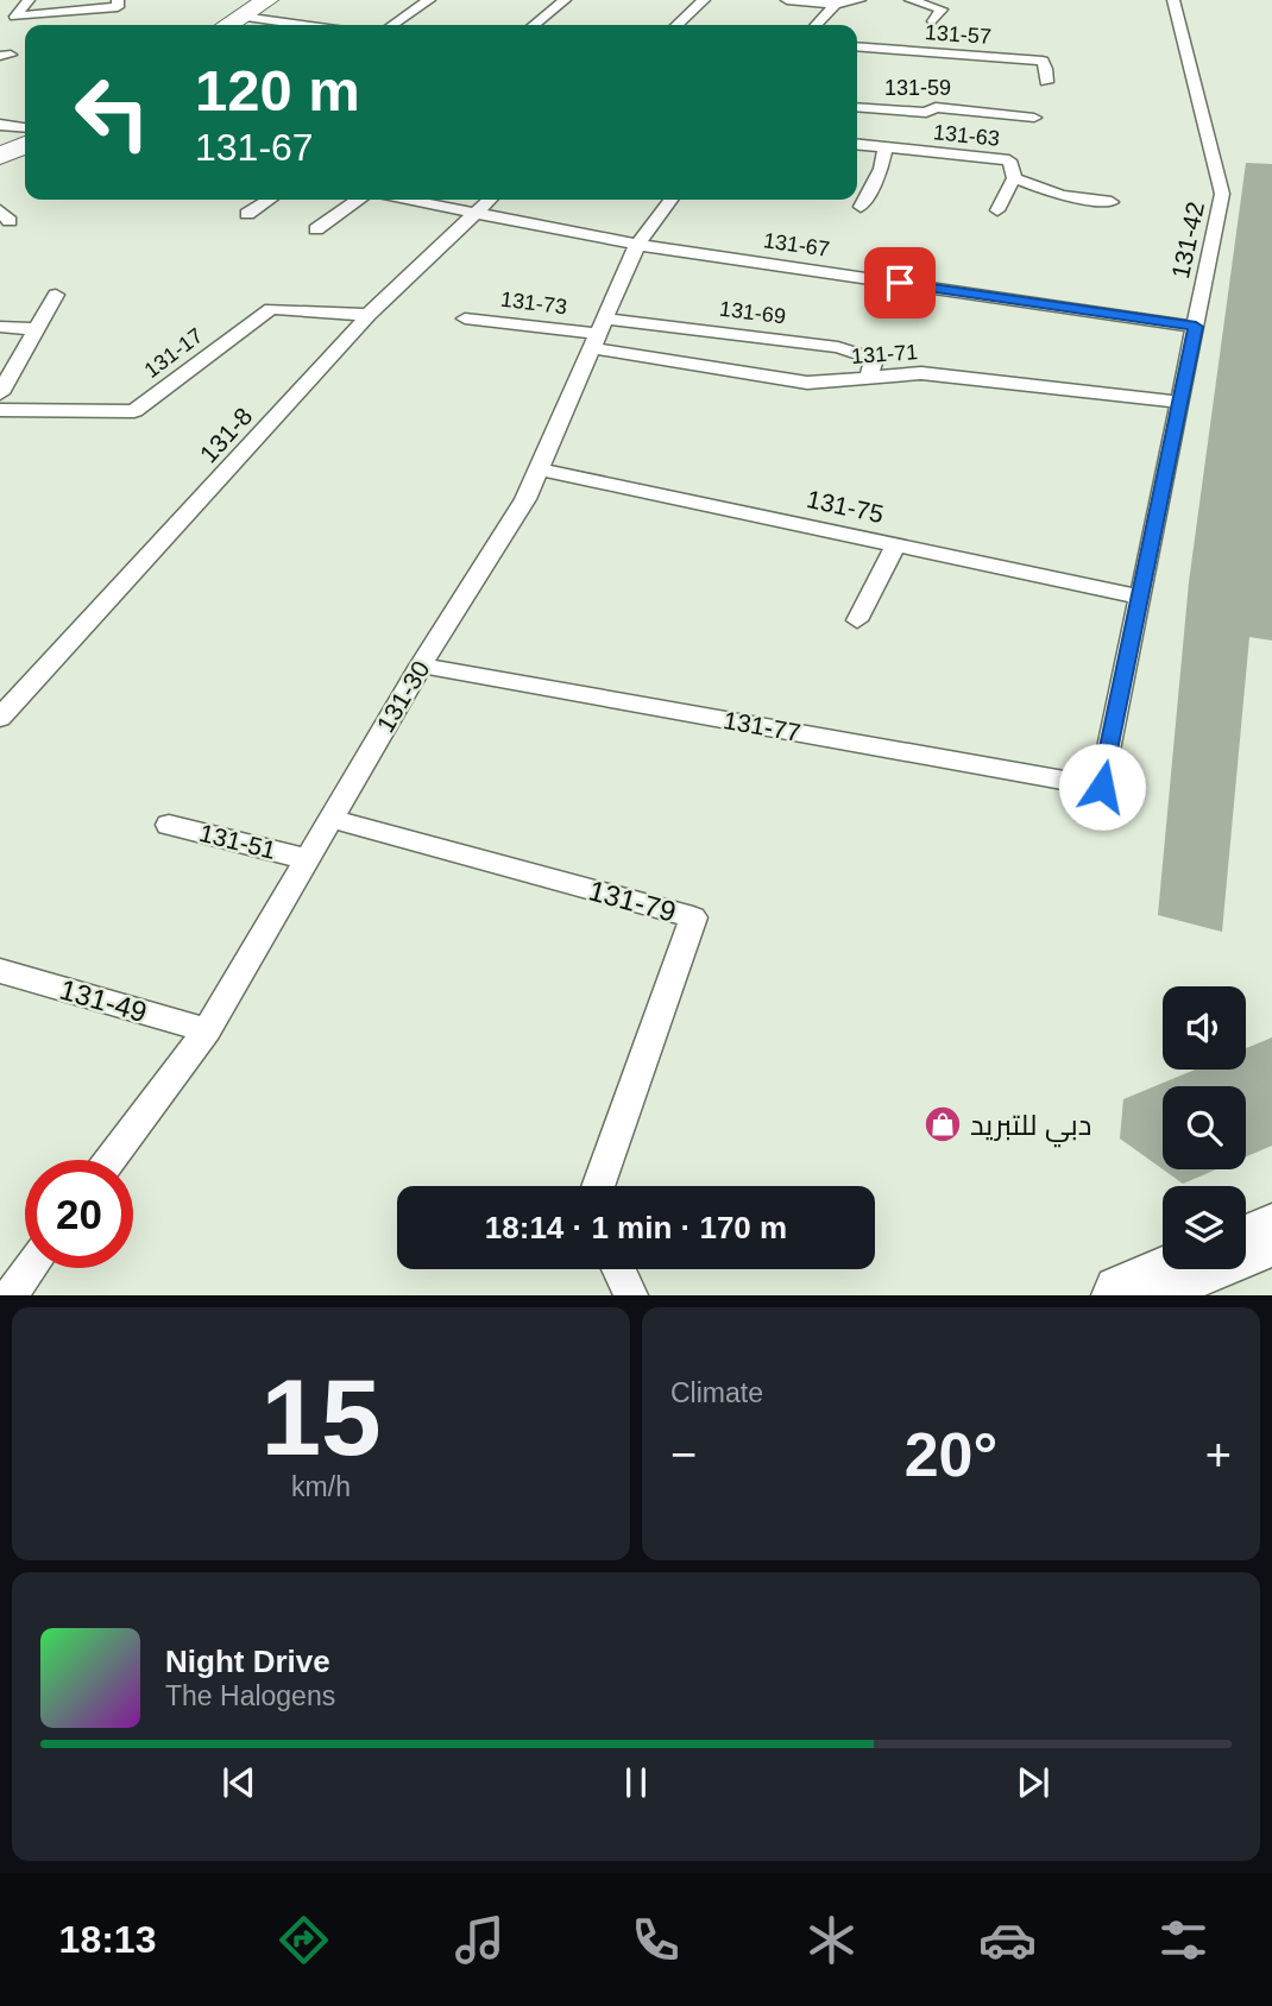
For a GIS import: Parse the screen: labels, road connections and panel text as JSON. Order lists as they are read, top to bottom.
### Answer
{
  "streets": {
    "lane": [
      "131-57",
      "131-59",
      "131-63",
      "131-42",
      "131-67",
      "131-73",
      "131-69",
      "131-17",
      "131-71",
      "131-8",
      "131-75",
      "131-30",
      "131-77",
      "131-51",
      "131-79",
      "131-49"
    ]
  },
  "crossings": [
    ["131-42", "131-67"],
    ["131-42", "131-71"],
    ["131-42", "131-75"],
    ["131-42", "131-77"],
    ["131-67", "131-8"],
    ["131-67", "131-30"],
    ["131-73", "131-69"],
    ["131-73", "131-71"],
    ["131-73", "131-30"],
    ["131-69", "131-71"],
    ["131-69", "131-30"],
    ["131-17", "131-8"],
    ["131-71", "131-30"],
    ["131-75", "131-30"],
    ["131-30", "131-77"],
    ["131-30", "131-51"],
    ["131-30", "131-79"],
    ["131-30", "131-49"]
  ],
  "places": {
    "shop": ["دبي للتبريد"]
  },
  "page": {
    "turn": ["120 m", "131-67"],
    "limit": "20",
    "trip": "18:14 · 1 min · 170 m",
    "tile": [
      ["15", "km/h"],
      "Climate"
    ],
    "heat": ["−", "20°", "+"],
    "song": ["Night Drive", "The Halogens"],
    "tabs": "18:13"
  }
}
